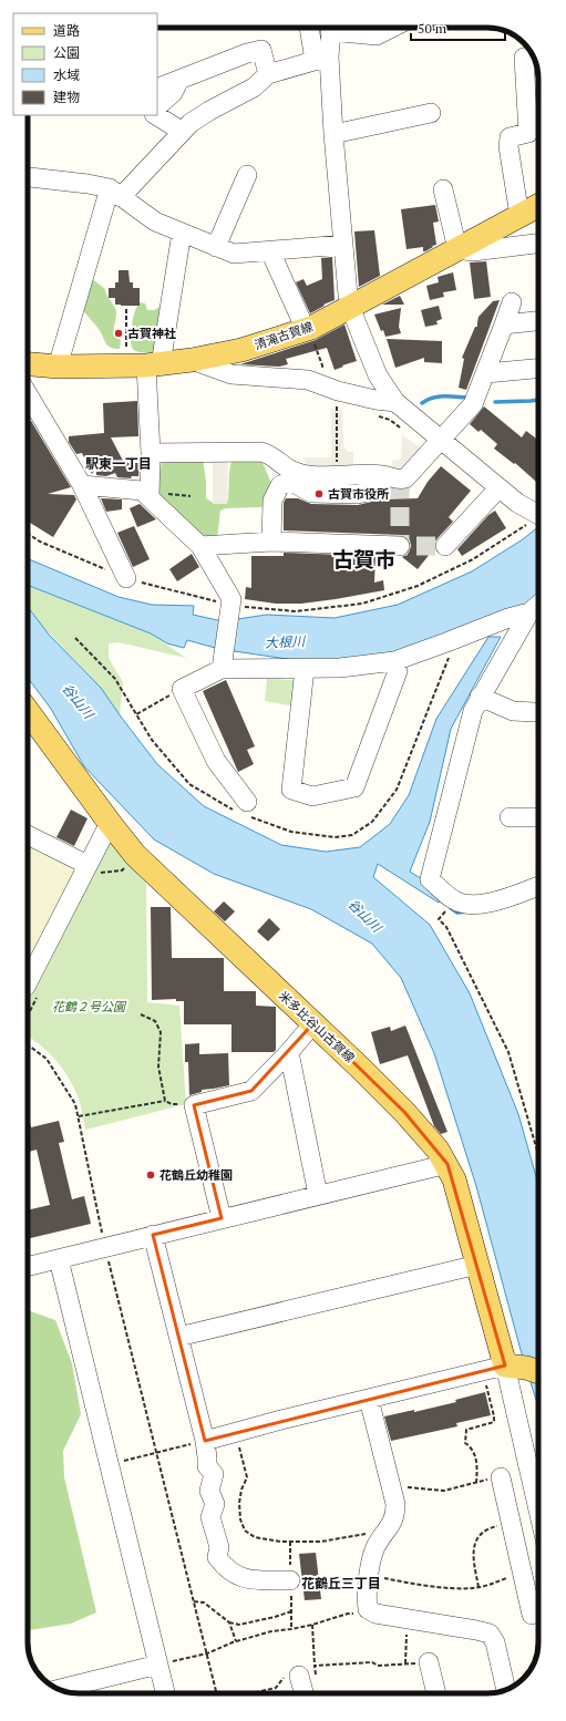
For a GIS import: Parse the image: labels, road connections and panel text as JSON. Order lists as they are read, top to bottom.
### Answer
{
  "streets": {
    "main road": ["清滝古賀線", "米多比谷山古賀線"]
  },
  "districts": ["駅東一丁目", "古賀市", "花鶴丘三丁目"],
  "water": ["大根川", "谷山川"],
  "parks": ["花鶴２号公園"],
  "places": ["古賀神社", "古賀市役所", "花鶴丘幼稚園"],
  "legend": [
    "道路",
    "公園",
    "水域",
    "建物"
  ],
  "scale_bar": "50 m"
}
